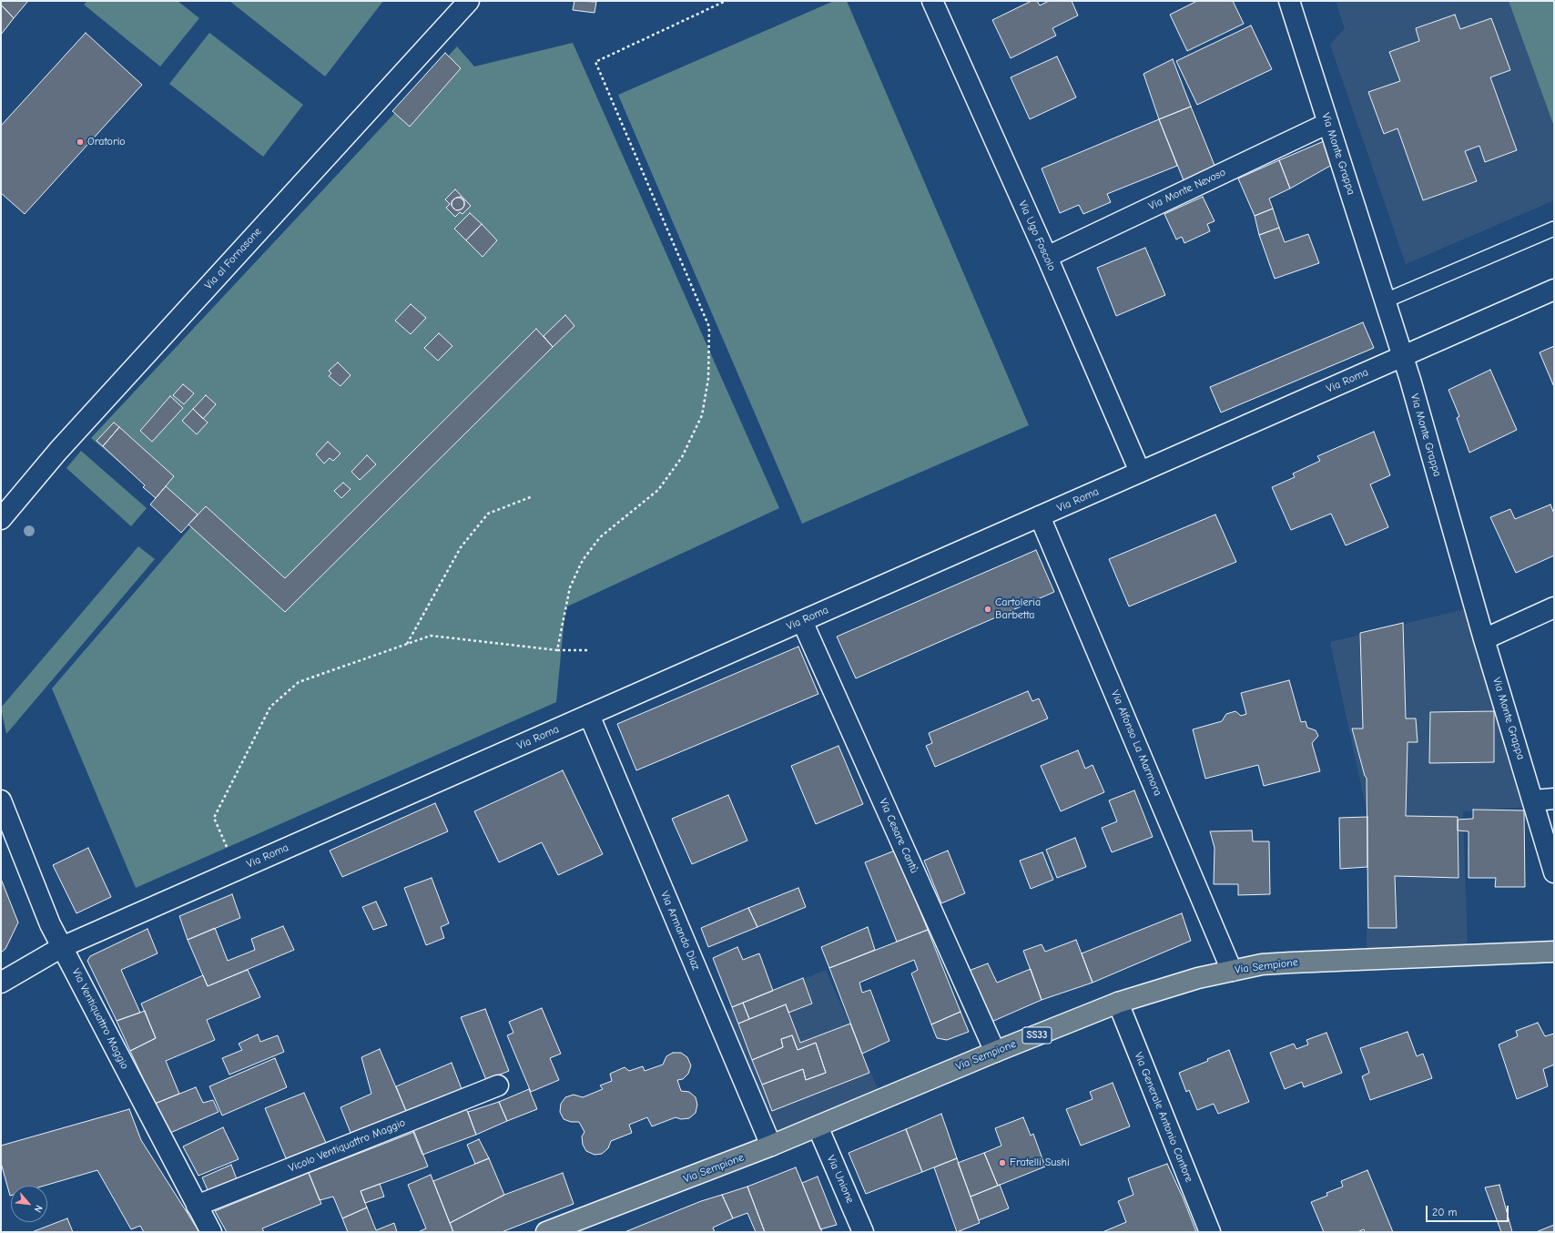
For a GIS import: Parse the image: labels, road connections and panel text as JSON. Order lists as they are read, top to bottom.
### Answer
{
  "streets": {
    "main road": ["Via Sempione", "SS33"],
    "street": [
      "Via Monte Grappa",
      "Via Monte Nevoso",
      "Via Ugo Foscolo",
      "Via al Fornasone",
      "Via Roma",
      "Via Alfonso La Marmora",
      "Via Cesare Cantù",
      "Via Armando Diaz",
      "Via Ventiquattro Maggio",
      "Via Generale Antonio Cantore",
      "Vicolo Ventiquattro Maggio",
      "Via Unione"
    ]
  },
  "crossings": [
    ["Via Monte Grappa", "Via Monte Nevoso"],
    ["Via Monte Grappa", "Via Roma"],
    ["Via Monte Nevoso", "Via Ugo Foscolo"],
    ["Via Ugo Foscolo", "Via Roma"],
    ["Via Roma", "Via Alfonso La Marmora"],
    ["Via Roma", "Via Cesare Cantù"],
    ["Via Roma", "Via Armando Diaz"],
    ["Via Roma", "Via Ventiquattro Maggio"],
    ["Via Alfonso La Marmora", "Via Sempione"],
    ["Via Cesare Cantù", "Via Sempione"],
    ["Via Armando Diaz", "Via Sempione"],
    ["Via Sempione", "Via Generale Antonio Cantore"],
    ["Via Sempione", "Via Unione"],
    ["Via Ventiquattro Maggio", "Vicolo Ventiquattro Maggio"]
  ],
  "places": ["Oratorio", "Cartoleria Barbetta", "Fratelli Sushi"],
  "scale_bar": "20 m",
  "north": "bottom right"
}
